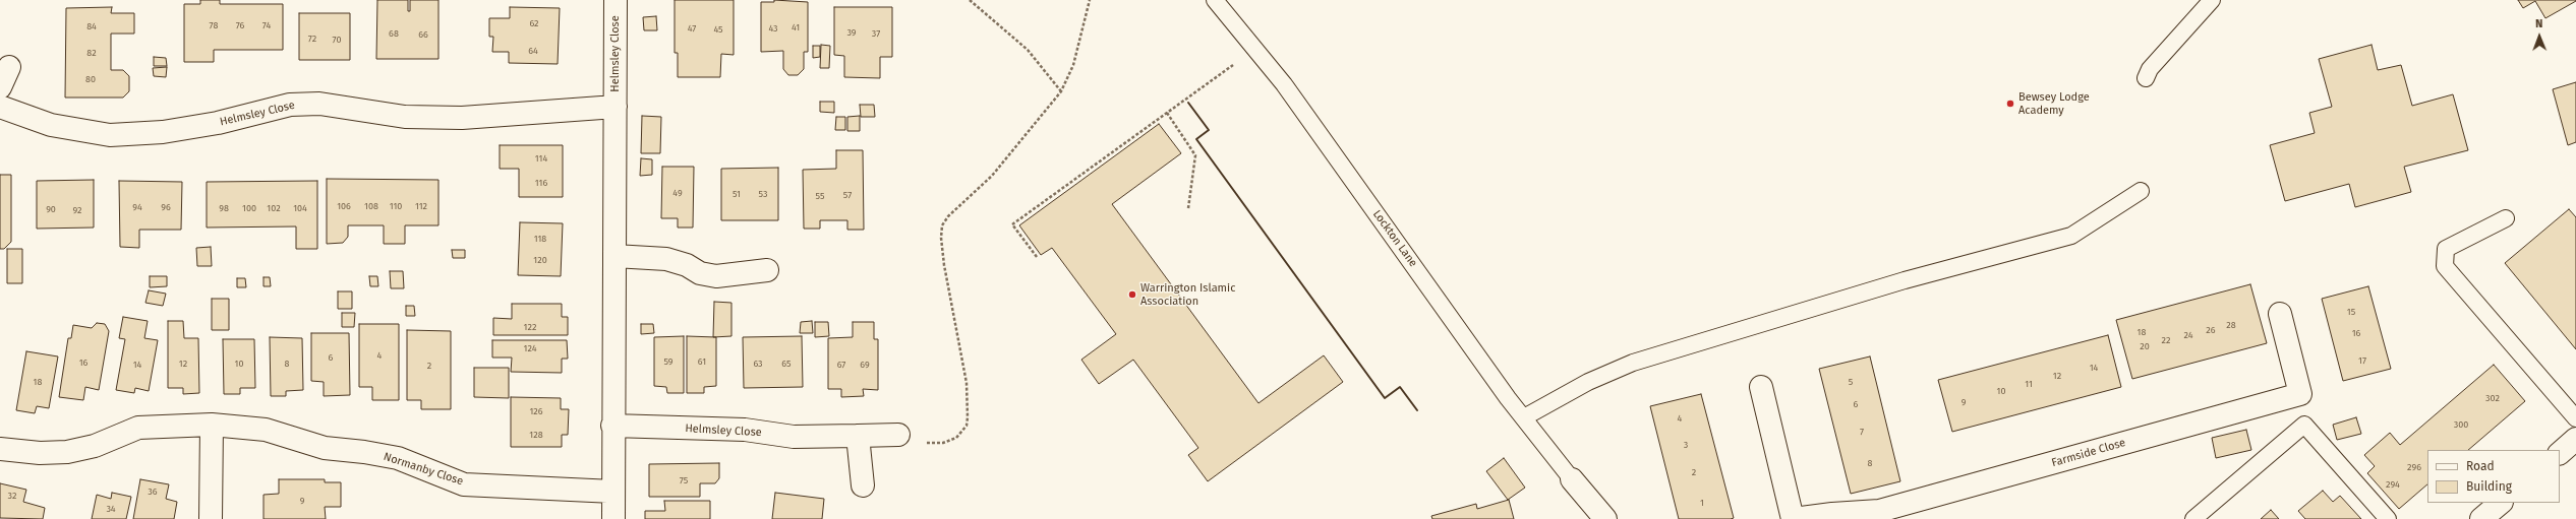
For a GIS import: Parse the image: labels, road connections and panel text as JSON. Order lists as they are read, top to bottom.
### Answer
{
  "streets": {
    "street": ["Helmsley Close", "Farmside Close", "Normanby Close"],
    "lane": ["Lockton Lane"]
  },
  "crossings": [
    ["Helmsley Close", "Normanby Close"]
  ],
  "places": ["Bewsey Lodge Academy", "Warrington Islamic Association"],
  "house_numbers": [
    "62",
    "78",
    "76",
    "74",
    "84",
    "41",
    "47",
    "43",
    "45",
    "39",
    "68",
    "37",
    "66",
    "72",
    "70",
    "64",
    "82",
    "80",
    "114",
    "116",
    "49",
    "51",
    "53",
    "57",
    "55",
    "106",
    "108",
    "110",
    "112",
    "94",
    "96",
    "98",
    "100",
    "102",
    "104",
    "90",
    "92",
    "118",
    "120",
    "15",
    "28",
    "122",
    "26",
    "18",
    "16",
    "24",
    "22",
    "20",
    "124",
    "4",
    "6",
    "17",
    "59",
    "61",
    "16",
    "12",
    "10",
    "8",
    "63",
    "65",
    "14",
    "67",
    "69",
    "2",
    "14",
    "12",
    "18",
    "5",
    "11",
    "10",
    "302",
    "9",
    "6",
    "126",
    "4",
    "300",
    "7",
    "128",
    "3",
    "8",
    "296",
    "2",
    "75",
    "294",
    "36",
    "32",
    "9",
    "1",
    "34"
  ],
  "legend": ["Road", "Building"],
  "north": "top"
}
